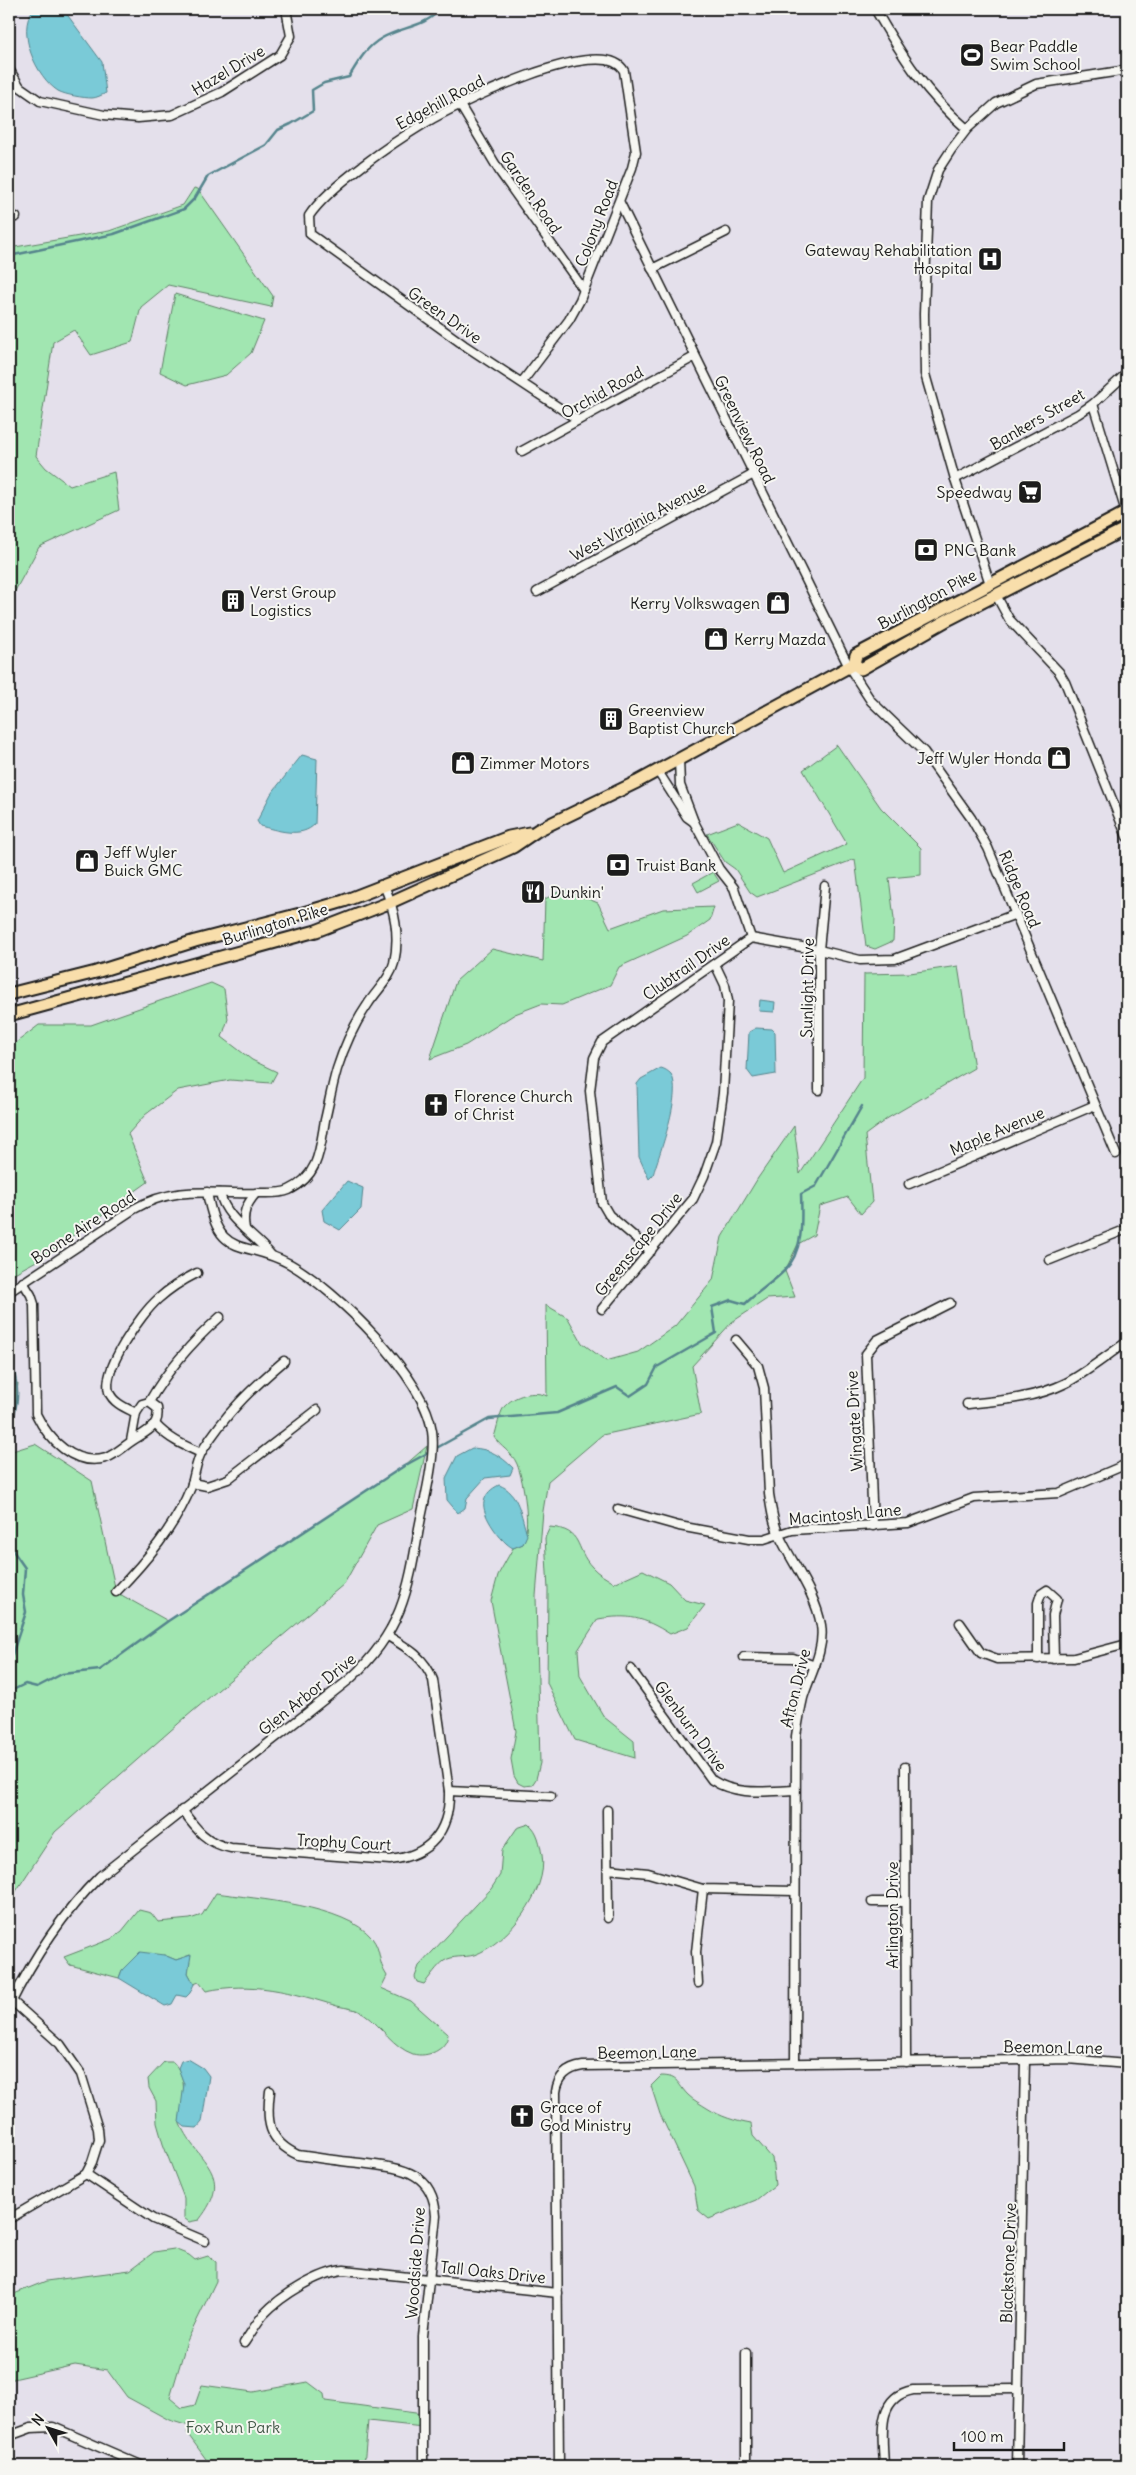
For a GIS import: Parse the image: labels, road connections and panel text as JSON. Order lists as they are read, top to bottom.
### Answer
{
  "streets": {
    "main road": ["Burlington Pike"],
    "street": [
      "Hazel Drive",
      "Edgehill Road",
      "Garden Road",
      "Colony Road",
      "Green Drive",
      "Orchid Road",
      "Bankers Street",
      "Greenview Road",
      "West Virginia Avenue",
      "Ridge Road",
      "Clubtrail Drive",
      "Sunlight Drive",
      "Maple Avenue",
      "Boone Aire Road",
      "Greenscape Drive",
      "Wingate Drive",
      "Macintosh Lane",
      "Afton Drive",
      "Glen Arbor Drive",
      "Glenburn Drive",
      "Trophy Court",
      "Arlington Drive",
      "Beemon Lane",
      "Woodside Drive",
      "Blackstone Drive",
      "Tall Oaks Drive"
    ]
  },
  "crossings": [
    ["Edgehill Road", "Garden Road"],
    ["Edgehill Road", "Colony Road"],
    ["Edgehill Road", "Green Drive"],
    ["Garden Road", "Colony Road"],
    ["Colony Road", "Green Drive"],
    ["Colony Road", "Greenview Road"],
    ["Green Drive", "Orchid Road"],
    ["Orchid Road", "Greenview Road"],
    ["Greenview Road", "West Virginia Avenue"],
    ["Greenview Road", "Burlington Pike"],
    ["Greenview Road", "Ridge Road"],
    ["Burlington Pike", "Ridge Road"],
    ["Burlington Pike", "Boone Aire Road"],
    ["Ridge Road", "Clubtrail Drive"],
    ["Ridge Road", "Maple Avenue"],
    ["Clubtrail Drive", "Sunlight Drive"],
    ["Clubtrail Drive", "Greenscape Drive"],
    ["Boone Aire Road", "Glen Arbor Drive"],
    ["Wingate Drive", "Macintosh Lane"],
    ["Macintosh Lane", "Afton Drive"],
    ["Afton Drive", "Glenburn Drive"],
    ["Afton Drive", "Beemon Lane"],
    ["Glen Arbor Drive", "Trophy Court"],
    ["Arlington Drive", "Beemon Lane"],
    ["Beemon Lane", "Blackstone Drive"],
    ["Beemon Lane", "Tall Oaks Drive"],
    ["Woodside Drive", "Tall Oaks Drive"]
  ],
  "parks": ["Fox Run Park"],
  "places": {
    "sports": ["Bear Paddle Swim School"],
    "hospital": ["Gateway Rehabilitation Hospital"],
    "supermarket": ["Speedway"],
    "bank": ["PNC Bank", "Truist Bank"],
    "building": ["Verst Group Logistics", "Greenview Baptist Church"],
    "shop": [
      "Kerry Volkswagen",
      "Kerry Mazda",
      "Jeff Wyler Honda",
      "Zimmer Motors",
      "Jeff Wyler Buick GMC"
    ],
    "restaurant": ["Dunkin'"],
    "church": ["Florence Church of Christ", "Grace of God Ministry"]
  },
  "scale_bar": "100 m",
  "north": "top left"
}
